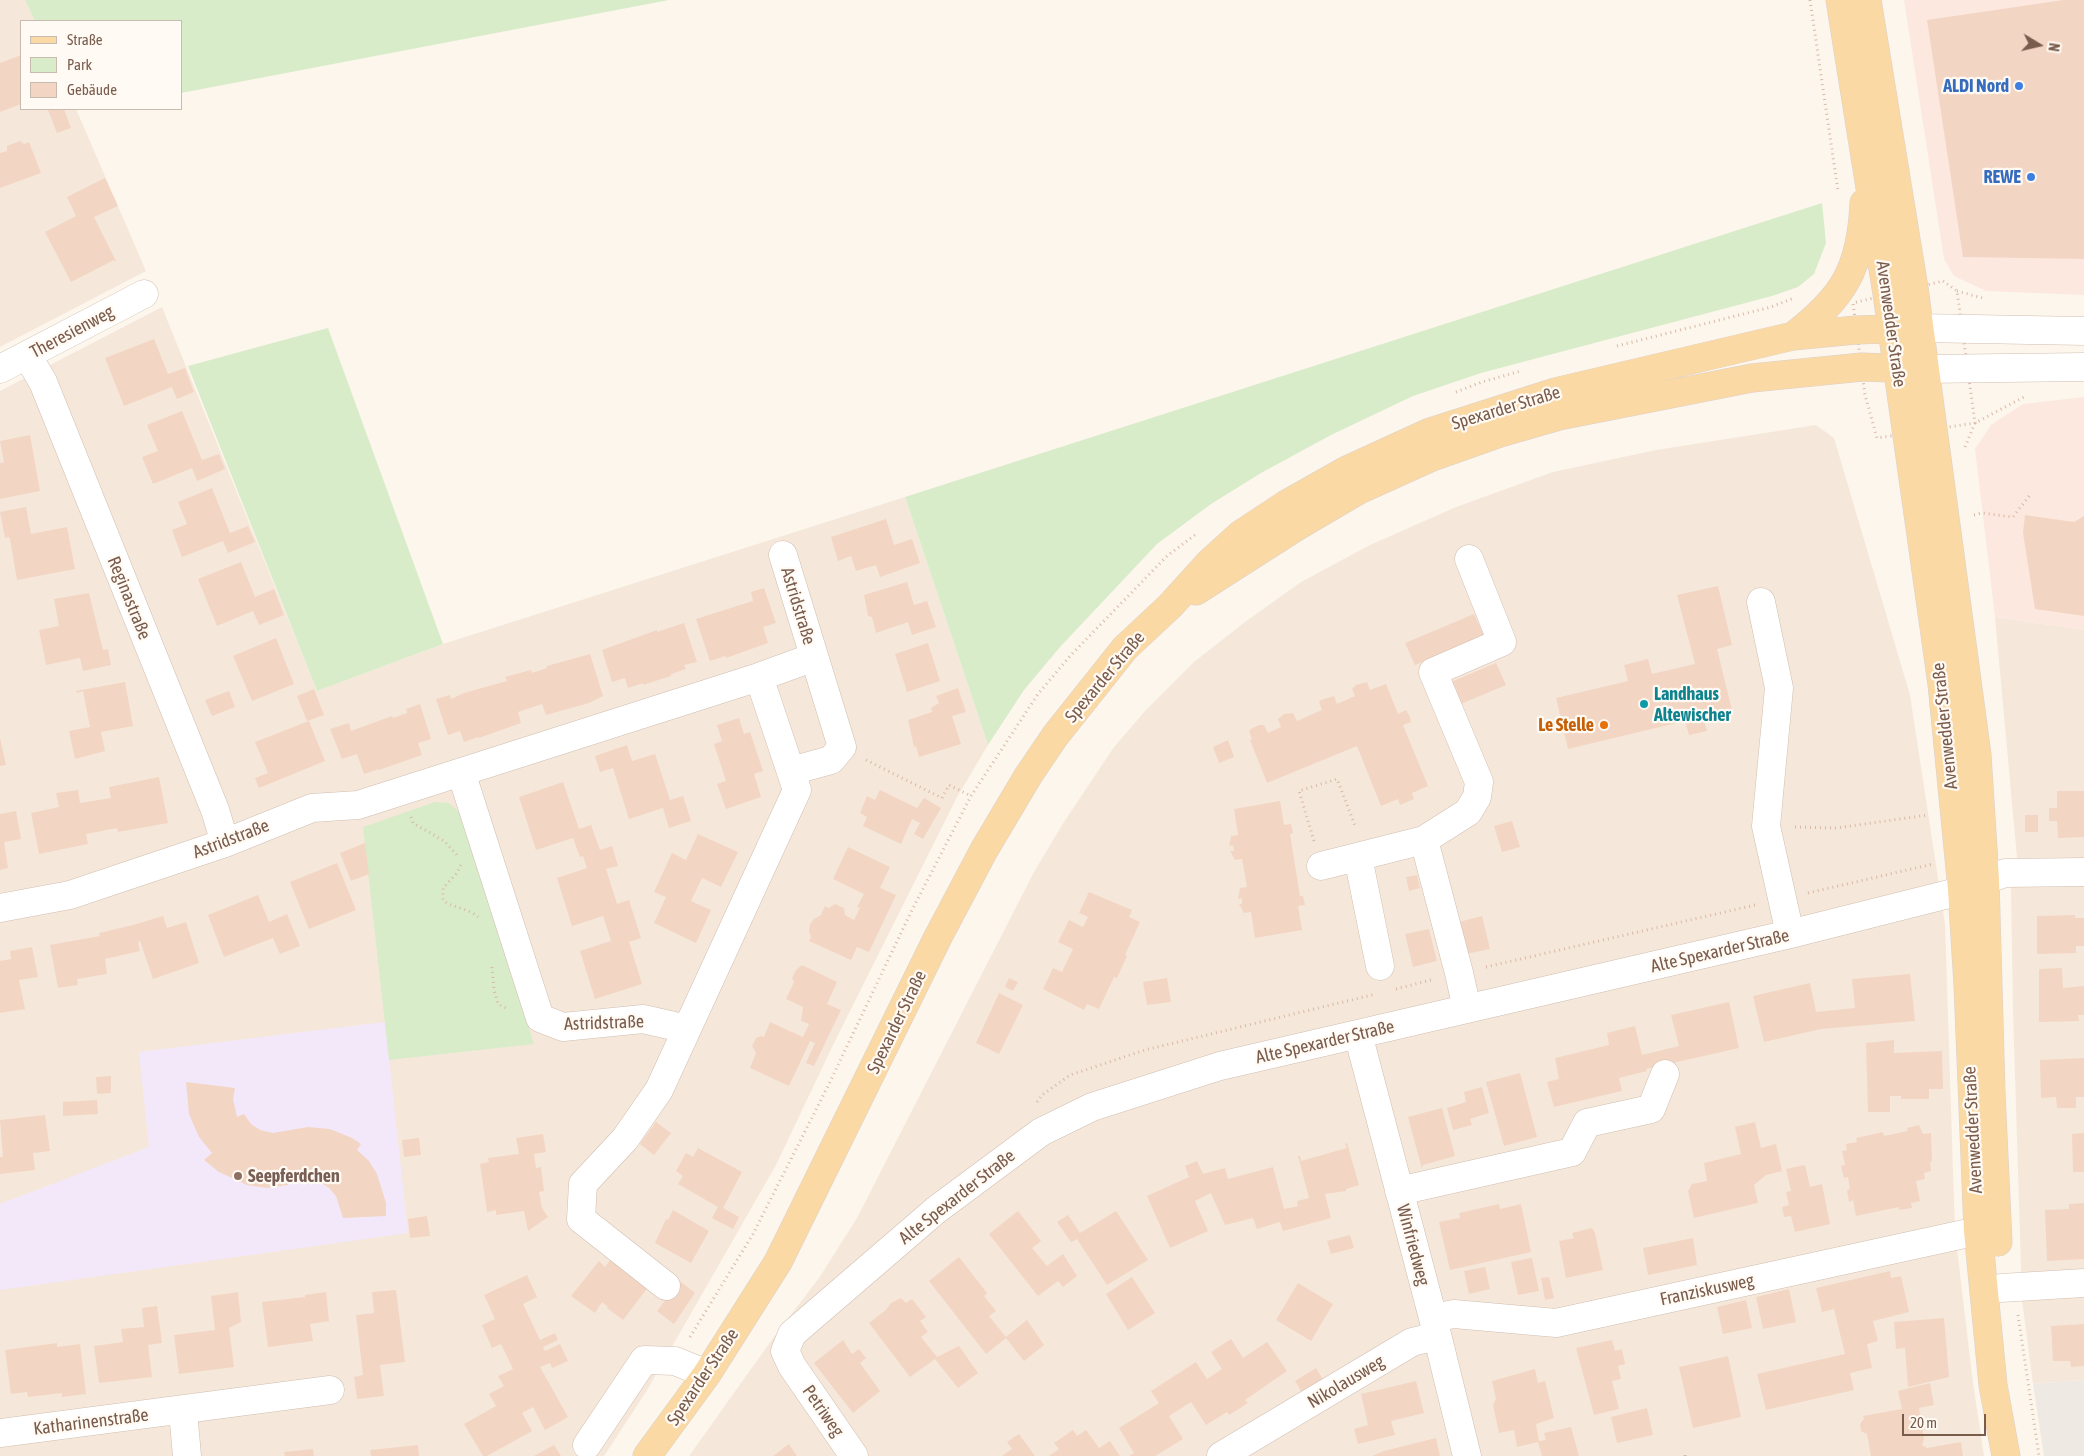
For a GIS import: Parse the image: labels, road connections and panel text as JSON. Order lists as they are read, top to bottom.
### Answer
{
  "streets": {
    "main road": ["Avenwedder Straße", "Spexarder Straße"],
    "street": [
      "Theresienweg",
      "Reginastraße",
      "Astridstraße",
      "Alte Spexarder Straße",
      "Winfriedweg",
      "Franziskusweg",
      "Nikolausweg",
      "Petriweg",
      "Katharinenstraße"
    ]
  },
  "crossings": [
    ["Avenwedder Straße", "Spexarder Straße"],
    ["Avenwedder Straße", "Alte Spexarder Straße"],
    ["Avenwedder Straße", "Franziskusweg"],
    ["Theresienweg", "Reginastraße"],
    ["Reginastraße", "Astridstraße"],
    ["Alte Spexarder Straße", "Winfriedweg"],
    ["Alte Spexarder Straße", "Petriweg"],
    ["Winfriedweg", "Franziskusweg"],
    ["Winfriedweg", "Nikolausweg"],
    ["Franziskusweg", "Nikolausweg"]
  ],
  "places": [
    "ALDI Nord",
    "REWE",
    "Landhaus Altewischer",
    "Le Stelle",
    "Seepferdchen"
  ],
  "legend": ["Straße", "Park", "Gebäude"],
  "scale_bar": "20 m",
  "north": "right"
}
